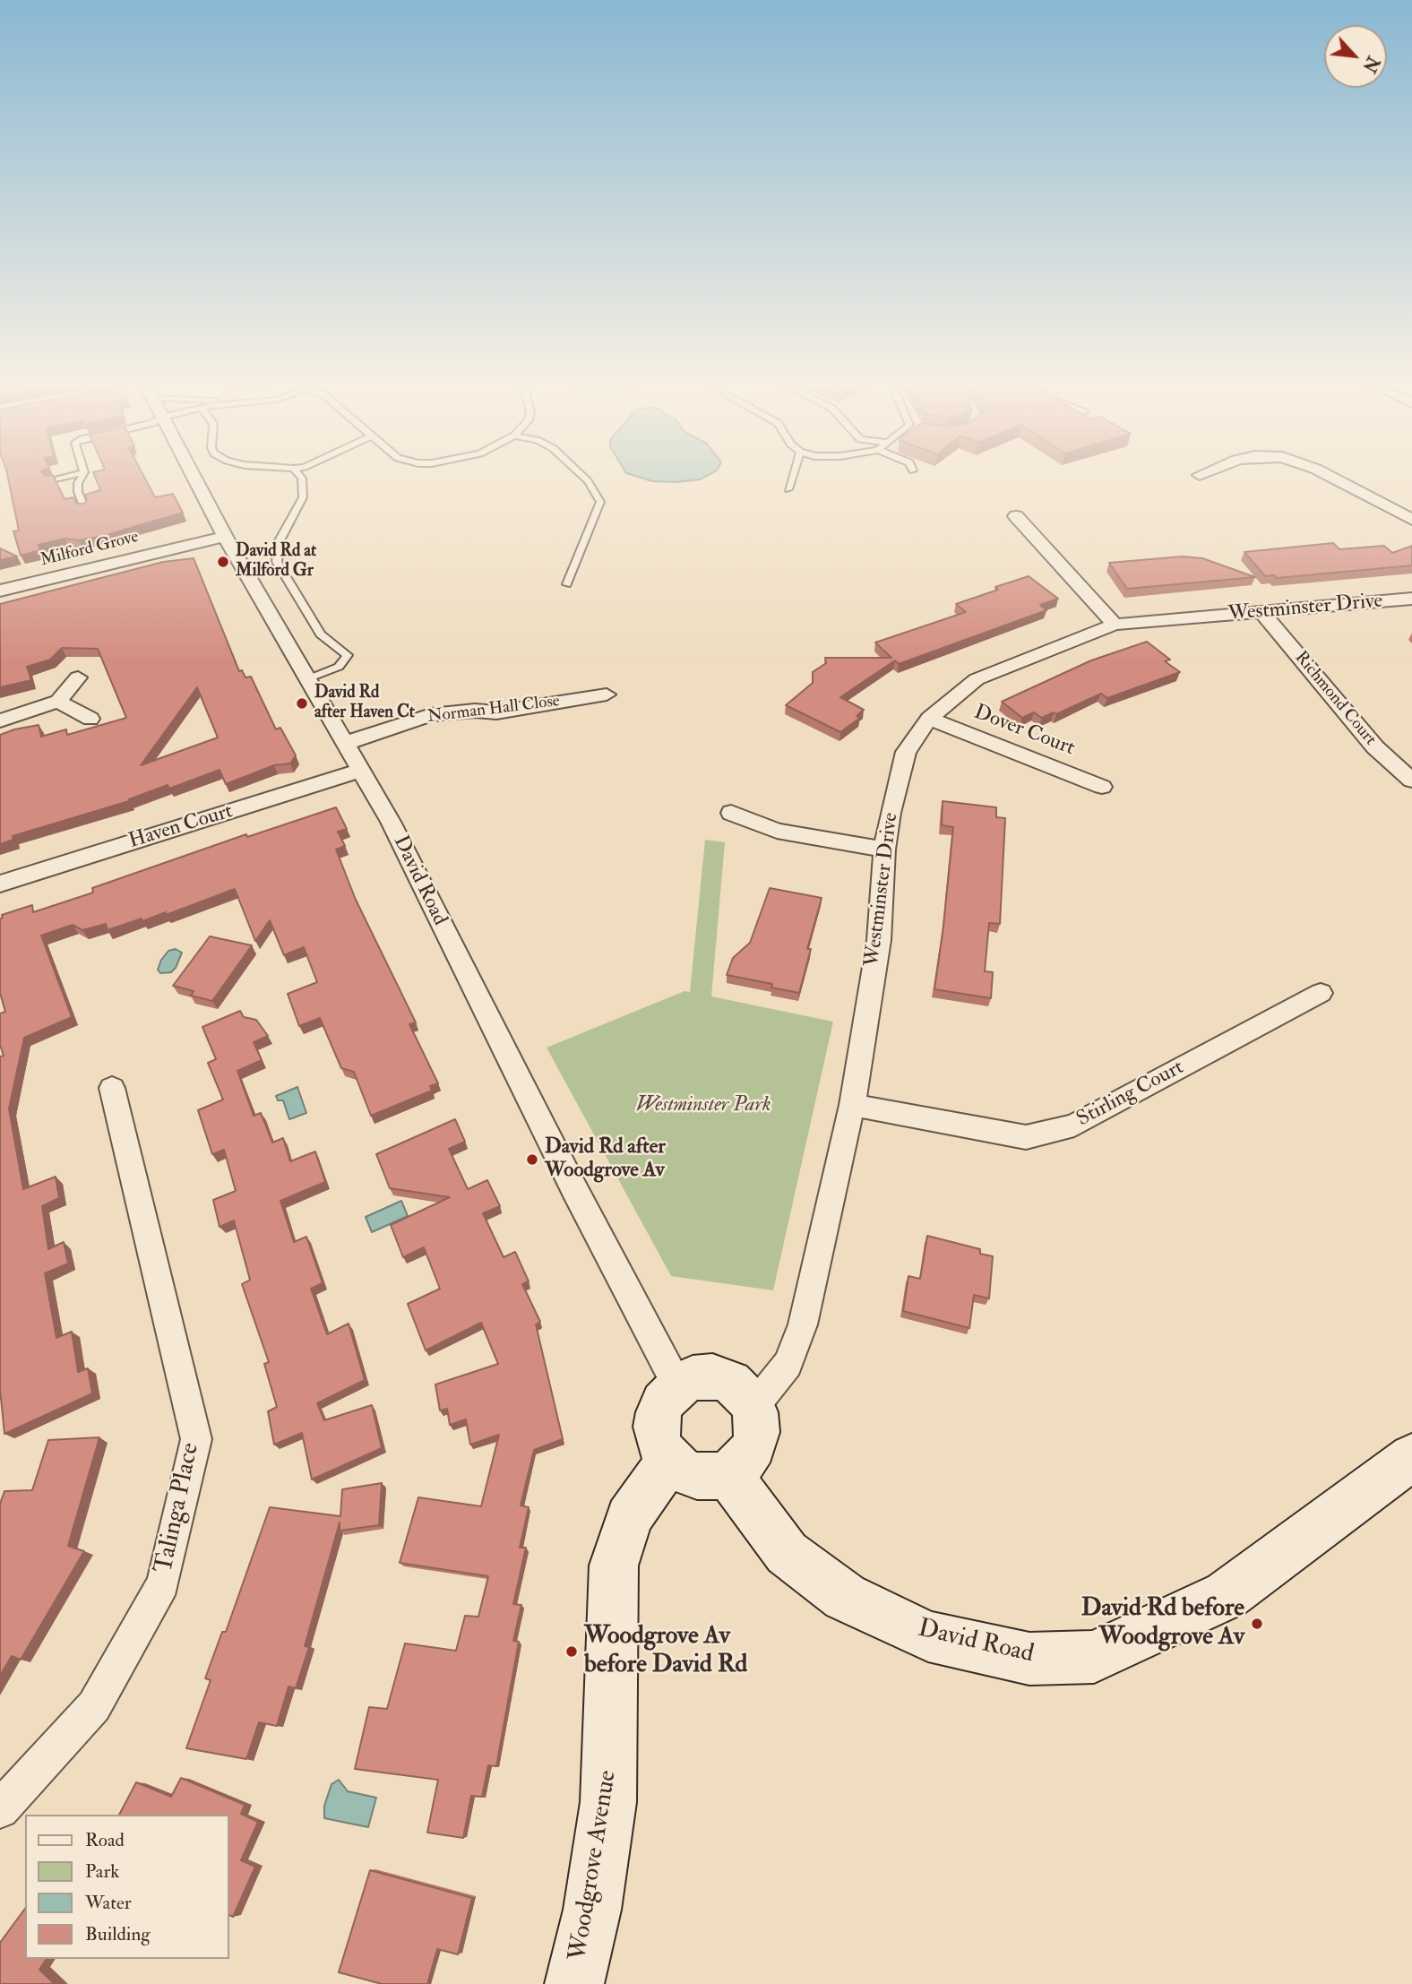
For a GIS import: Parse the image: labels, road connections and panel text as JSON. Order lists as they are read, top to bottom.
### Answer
{
  "streets": {
    "street": [
      "Milford Grove",
      "Westminster Drive",
      "Richmond Court",
      "Norman Hall Close",
      "Dover Court",
      "Haven Court",
      "David Road",
      "Stirling Court",
      "Talinga Place",
      "Woodgrove Avenue"
    ]
  },
  "crossings": [
    ["Milford Grove", "David Road"],
    ["Westminster Drive", "Richmond Court"],
    ["Westminster Drive", "Dover Court"],
    ["Westminster Drive", "David Road"],
    ["Westminster Drive", "Stirling Court"],
    ["Westminster Drive", "Woodgrove Avenue"],
    ["Norman Hall Close", "David Road"],
    ["Haven Court", "David Road"],
    ["David Road", "Woodgrove Avenue"]
  ],
  "parks": ["Westminster Park"],
  "places": [
    "David Rd at Milford Gr",
    "David Rd after Haven Ct",
    "David Rd after Woodgrove Av",
    "David Rd before Woodgrove Av",
    "Woodgrove Av before David Rd"
  ],
  "legend": [
    "Road",
    "Park",
    "Water",
    "Building"
  ],
  "north": "bottom right"
}
